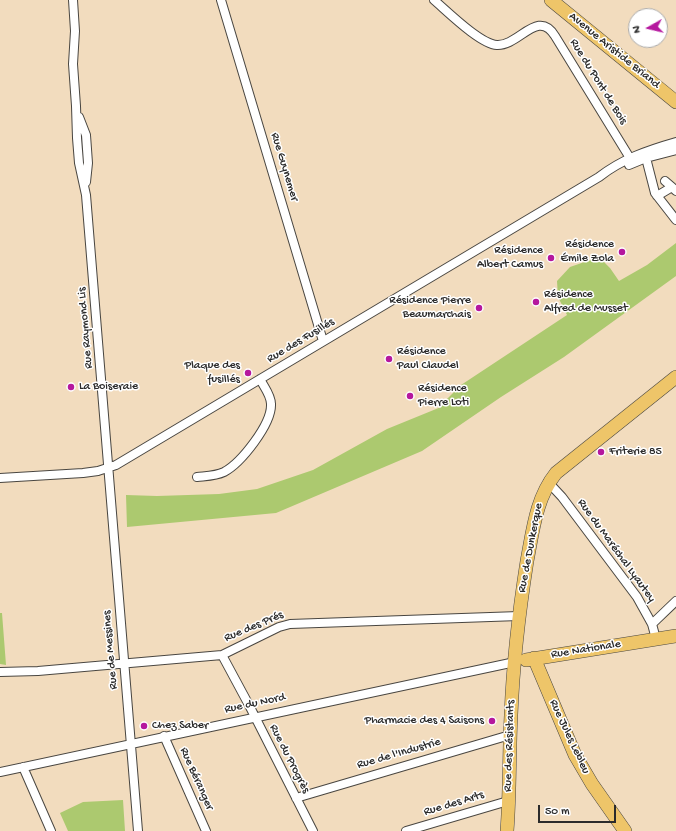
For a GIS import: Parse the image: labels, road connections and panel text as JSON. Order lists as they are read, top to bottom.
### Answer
{
  "streets": {
    "main road": [
      "Avenue Aristide Briand",
      "Rue de Dunkerque",
      "Rue Nationale",
      "Rue Jules Lebleu",
      "Rue des Résistants"
    ],
    "street": [
      "Rue du Pont de Bois",
      "Rue Guynemer",
      "Rue Raymond Lis",
      "Rue des Fusillés",
      "Rue du Maréchal Lyautey",
      "Rue des Prés",
      "Rue de Messines",
      "Rue du Nord",
      "Rue de l'Industrie",
      "Rue du Progrès",
      "Rue Béranger",
      "Rue des Arts"
    ]
  },
  "crossings": [
    ["Rue du Pont de Bois", "Rue des Fusillés"],
    ["Rue Guynemer", "Rue des Fusillés"],
    ["Rue Raymond Lis", "Rue des Fusillés"],
    ["Rue Raymond Lis", "Rue de Messines"],
    ["Rue des Fusillés", "Rue de Messines"],
    ["Rue de Dunkerque", "Rue du Maréchal Lyautey"],
    ["Rue de Dunkerque", "Rue des Prés"],
    ["Rue de Dunkerque", "Rue Nationale"],
    ["Rue de Dunkerque", "Rue du Nord"],
    ["Rue de Dunkerque", "Rue des Résistants"],
    ["Rue du Maréchal Lyautey", "Rue Nationale"],
    ["Rue des Prés", "Rue de Messines"],
    ["Rue des Prés", "Rue du Progrès"],
    ["Rue de Messines", "Rue du Nord"],
    ["Rue Nationale", "Rue du Nord"],
    ["Rue Nationale", "Rue Jules Lebleu"],
    ["Rue Nationale", "Rue des Résistants"],
    ["Rue du Nord", "Rue des Résistants"],
    ["Rue du Nord", "Rue du Progrès"],
    ["Rue du Nord", "Rue Béranger"],
    ["Rue des Résistants", "Rue de l'Industrie"],
    ["Rue des Résistants", "Rue des Arts"],
    ["Rue de l'Industrie", "Rue du Progrès"]
  ],
  "places": [
    "Résidence Émile Zola",
    "Résidence Albert Camus",
    "Résidence Alfred de Musset",
    "Résidence Pierre Beaumarchais",
    "Résidence Paul Claudel",
    "Plaque des fusillés",
    "La Boiseraie",
    "Résidence Pierre Loti",
    "Friterie 85",
    "Pharmacie des 4 Saisons",
    "Chez Saber"
  ],
  "scale_bar": "50 m",
  "north": "left"
}
